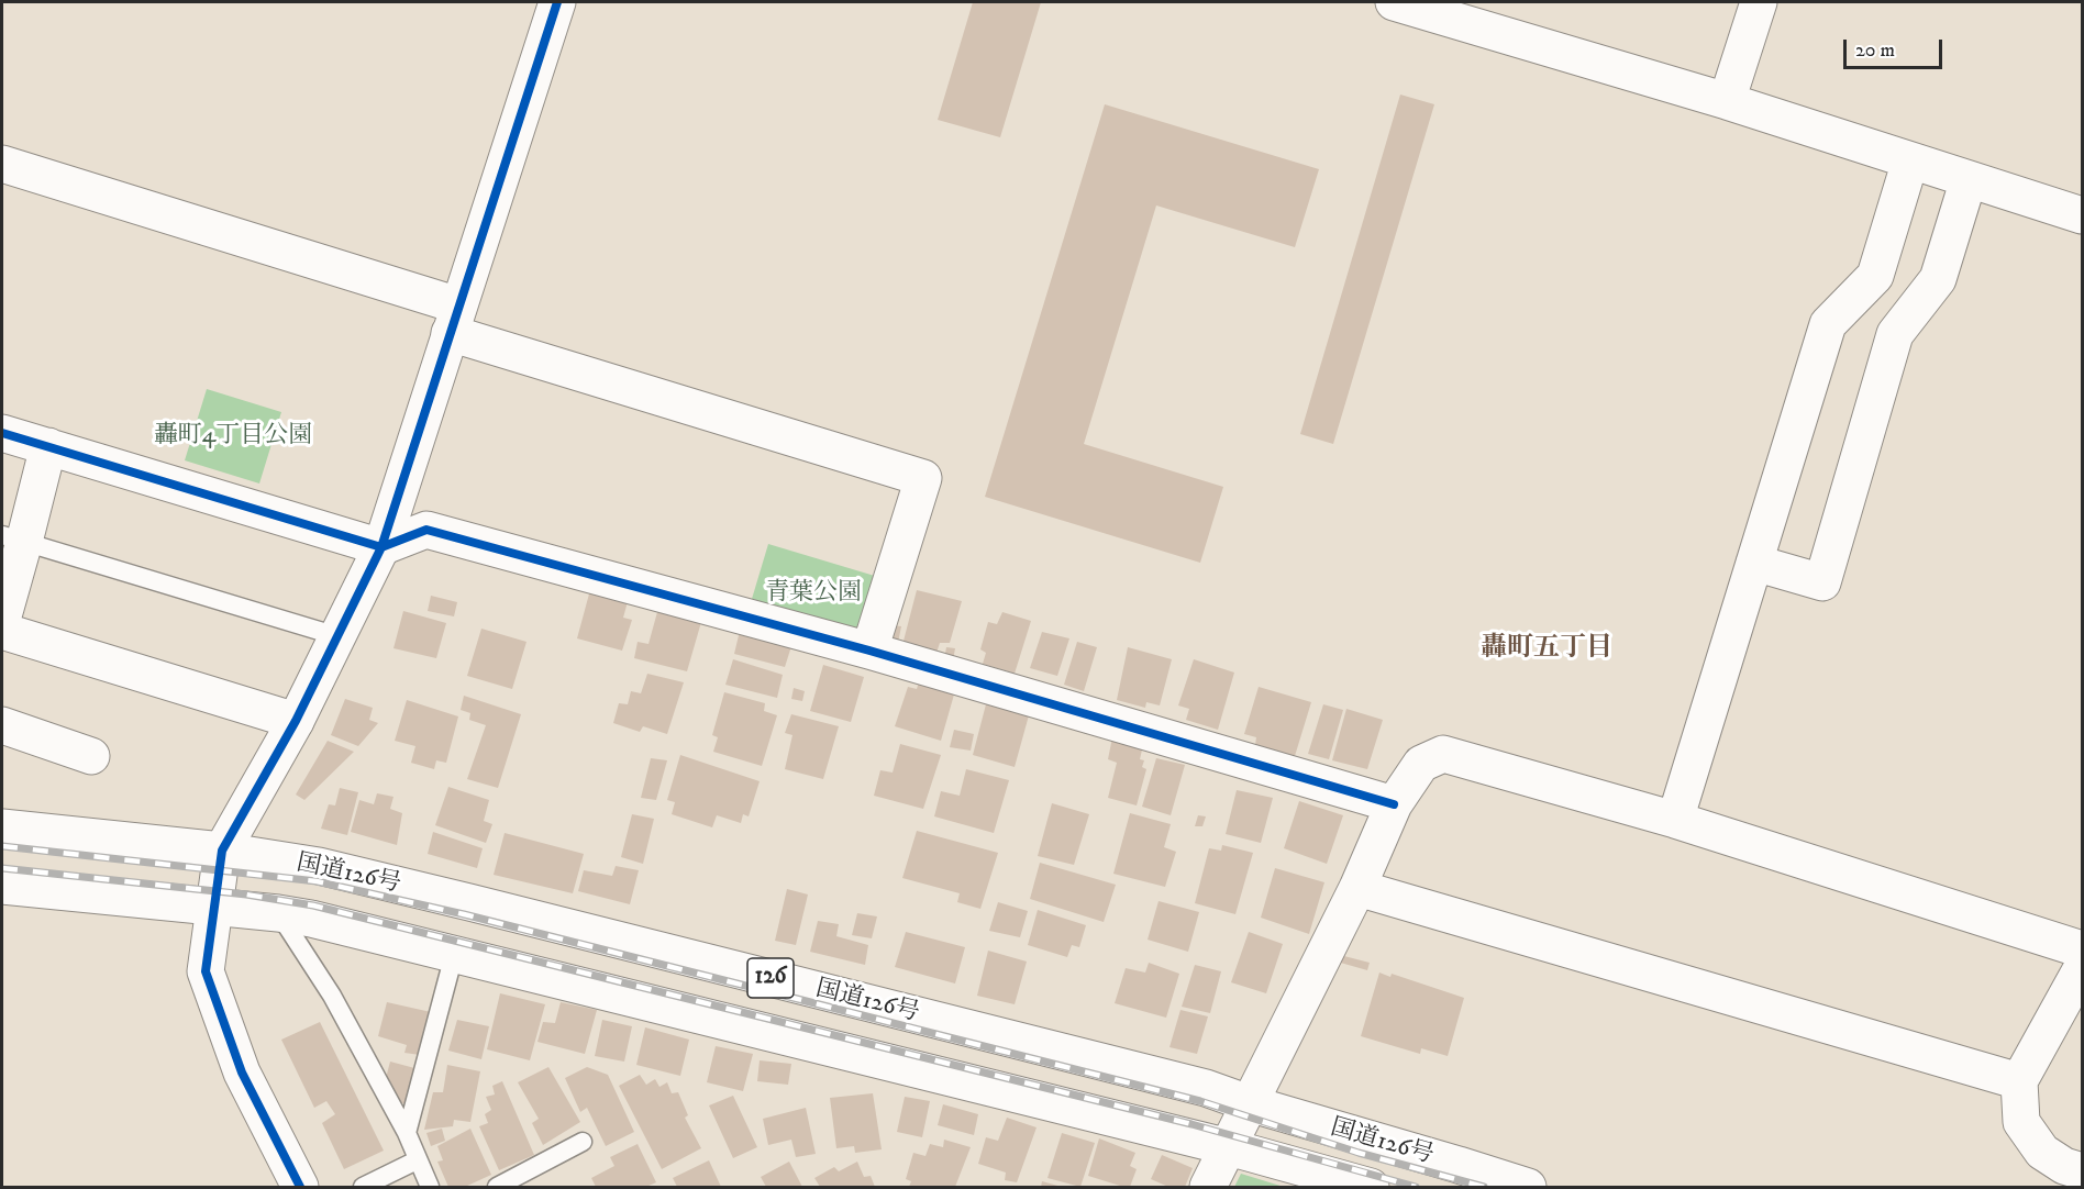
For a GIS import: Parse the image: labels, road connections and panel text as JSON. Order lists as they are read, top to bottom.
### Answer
{
  "streets": {
    "main road": ["国道126号", "126"]
  },
  "districts": ["轟町五丁目"],
  "parks": ["轟町4丁目公園", "青葉公園"],
  "scale_bar": "20 m"
}
